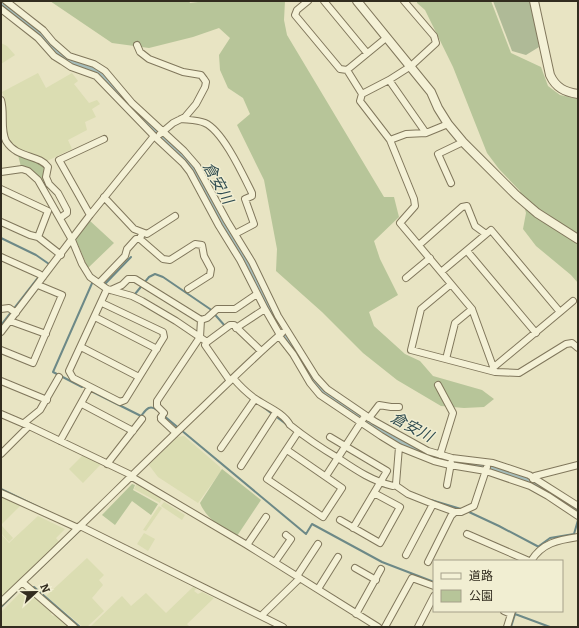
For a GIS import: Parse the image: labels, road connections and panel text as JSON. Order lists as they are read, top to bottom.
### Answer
{
  "water": ["倉安川"],
  "legend": ["道路", "公園"],
  "north": "right"
}
